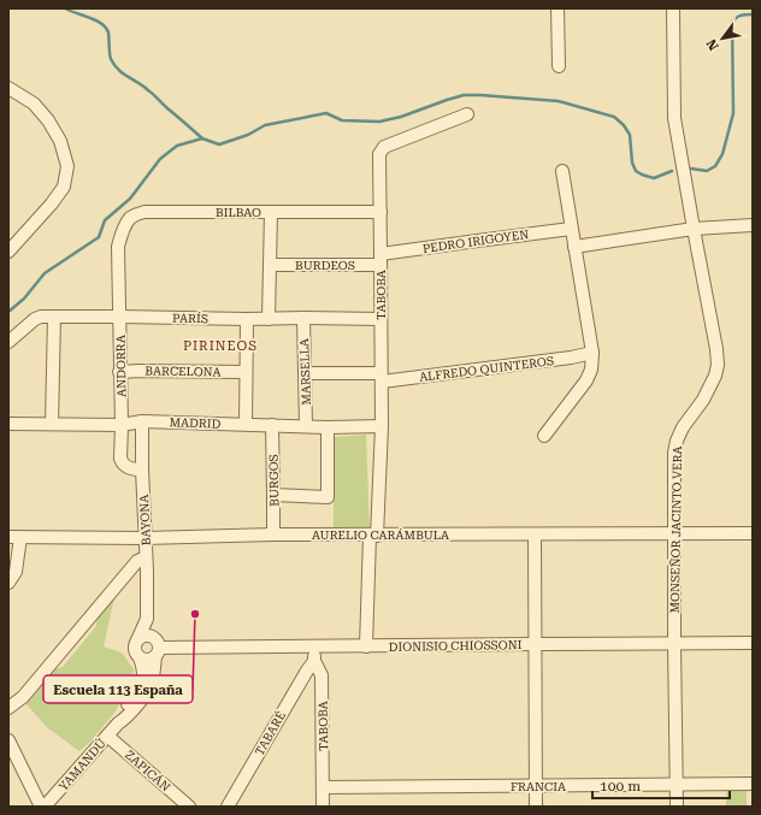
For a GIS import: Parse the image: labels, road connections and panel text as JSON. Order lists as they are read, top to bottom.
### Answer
{
  "streets": {
    "street": [
      "BILBAO",
      "PEDRO IRIGOYEN",
      "BURDEOS",
      "TABOBA",
      "PARÍS",
      "ANDORRA",
      "ALFREDO QUINTEROS",
      "BARCELONA",
      "MARSELLA",
      "MADRID",
      "BURGOS",
      "BAYONA",
      "MONSEÑOR JACINTO VERA",
      "AURELIO CARÁMBULA",
      "DIONISIO CHIOSSONI",
      "TABARÉ",
      "YAMANDÚ",
      "ZAPICÁN",
      "FRANCIA"
    ]
  },
  "crossings": [
    ["BILBAO", "TABOBA"],
    ["BILBAO", "ANDORRA"],
    ["PEDRO IRIGOYEN", "BURDEOS"],
    ["PEDRO IRIGOYEN", "TABOBA"],
    ["BURDEOS", "TABOBA"],
    ["TABOBA", "PARÍS"],
    ["TABOBA", "ALFREDO QUINTEROS"],
    ["TABOBA", "MADRID"],
    ["TABOBA", "AURELIO CARÁMBULA"],
    ["TABOBA", "DIONISIO CHIOSSONI"],
    ["TABOBA", "TABARÉ"],
    ["TABOBA", "FRANCIA"],
    ["PARÍS", "ANDORRA"],
    ["PARÍS", "MARSELLA"],
    ["ANDORRA", "BARCELONA"],
    ["ANDORRA", "MADRID"],
    ["ANDORRA", "BAYONA"],
    ["ALFREDO QUINTEROS", "MARSELLA"],
    ["MARSELLA", "MADRID"],
    ["MADRID", "BURGOS"],
    ["MADRID", "BAYONA"],
    ["BURGOS", "AURELIO CARÁMBULA"],
    ["BAYONA", "AURELIO CARÁMBULA"],
    ["BAYONA", "DIONISIO CHIOSSONI"],
    ["BAYONA", "YAMANDÚ"],
    ["MONSEÑOR JACINTO VERA", "AURELIO CARÁMBULA"],
    ["MONSEÑOR JACINTO VERA", "DIONISIO CHIOSSONI"],
    ["MONSEÑOR JACINTO VERA", "FRANCIA"],
    ["DIONISIO CHIOSSONI", "YAMANDÚ"],
    ["YAMANDÚ", "ZAPICÁN"]
  ],
  "districts": ["PIRINEOS"],
  "places": ["Escuela 113 España"],
  "scale_bar": "100 m",
  "north": "bottom left"
}
